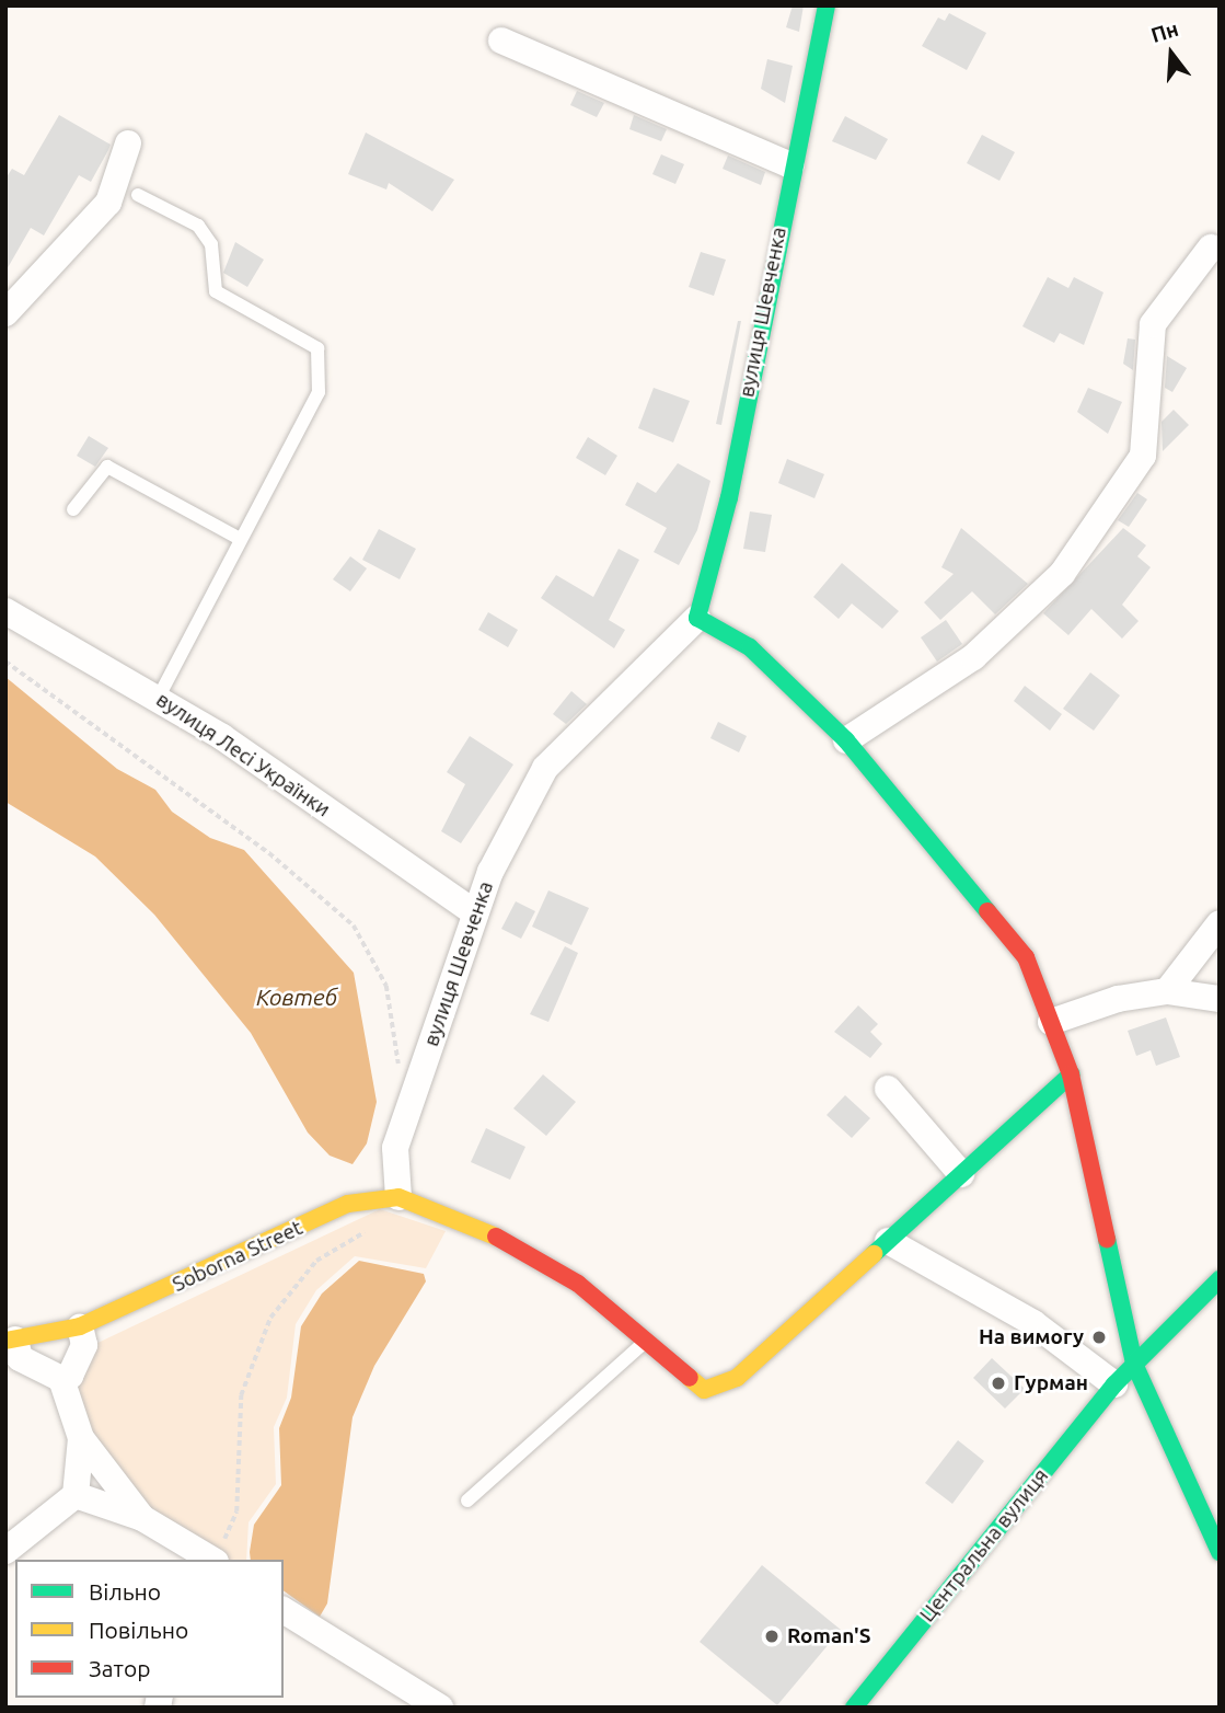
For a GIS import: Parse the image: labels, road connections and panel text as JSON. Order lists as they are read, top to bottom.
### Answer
{
  "streets": {
    "street": [
      "вулиця Шевченка",
      "вулиця Лесі Українки",
      "Soborna Street",
      "Центральна вулиця"
    ]
  },
  "crossings": [
    ["вулиця Шевченка", "вулиця Лесі Українки"],
    ["вулиця Шевченка", "Soborna Street"]
  ],
  "water": ["Ковтеб"],
  "places": ["На вимогу", "Гурман", "Roman'S"],
  "legend": ["Вільно", "Повільно", "Затор"],
  "north": "top"
}
